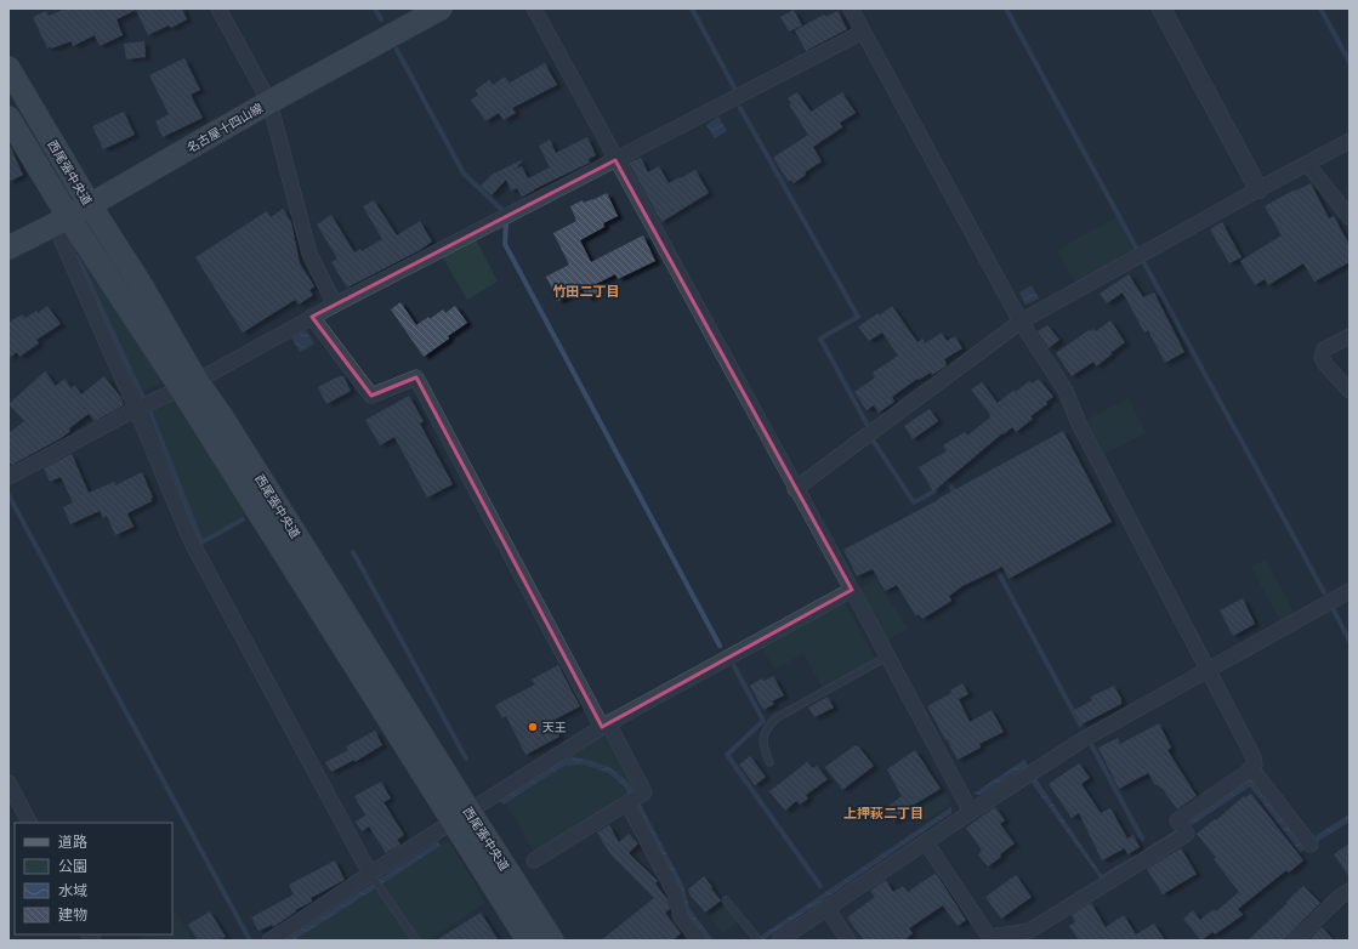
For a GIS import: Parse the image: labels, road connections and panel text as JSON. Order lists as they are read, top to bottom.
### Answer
{
  "streets": {
    "main road": ["名古屋十四山線", "西尾張中央道"]
  },
  "crossings": [
    ["名古屋十四山線", "西尾張中央道"]
  ],
  "districts": ["竹田二丁目", "上押萩二丁目"],
  "places": ["天王"],
  "legend": [
    "道路",
    "公園",
    "水域",
    "建物"
  ]
}
